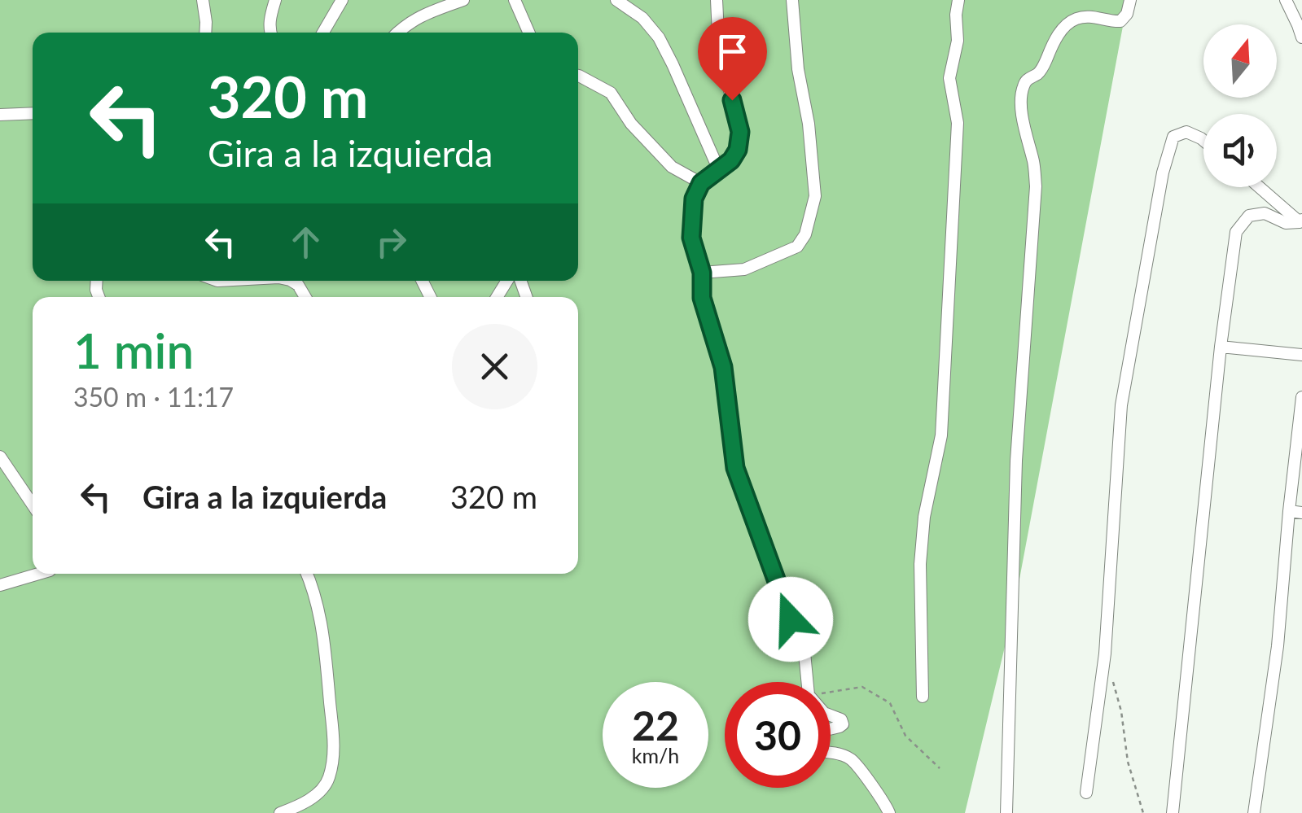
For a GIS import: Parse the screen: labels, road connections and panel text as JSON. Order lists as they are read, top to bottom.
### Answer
{
  "north": "top",
  "page": {
    "turn": ["320 m", "Gira a la izquierda"],
    "heading": ["1 min", "350 m · 11:17"],
    "list": [
      {
        "name": "Gira a la izquierda",
        "value": "320 m"
      }
    ],
    "speed": "22 km/h",
    "limit": "30"
  }
}
